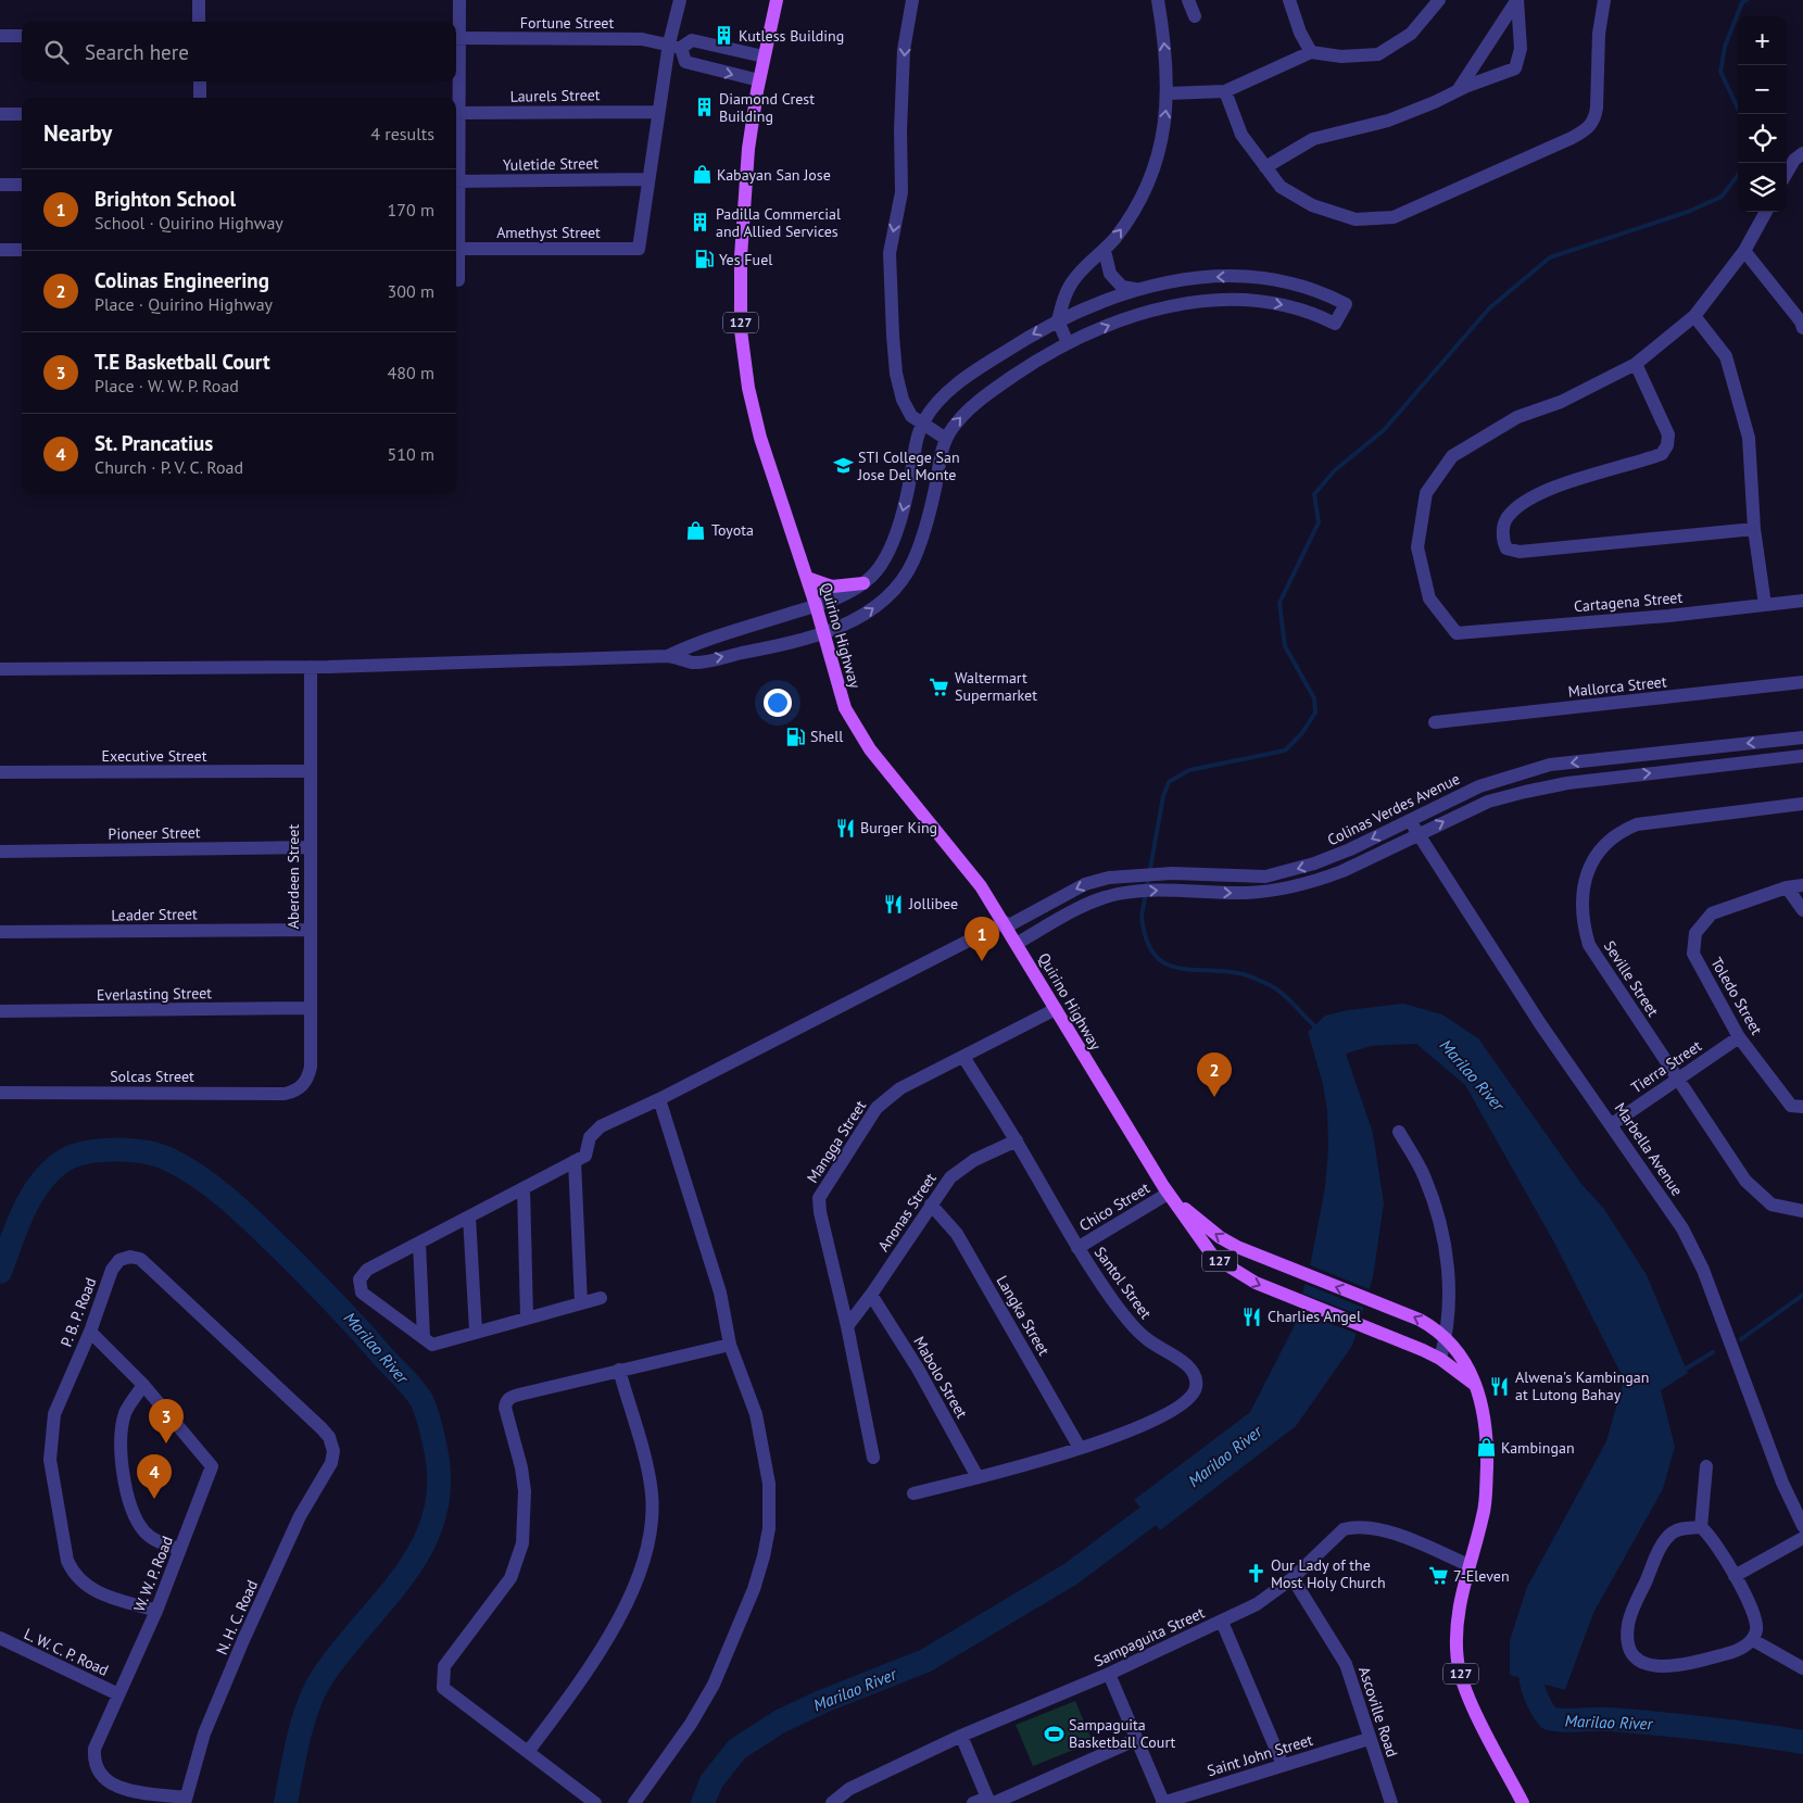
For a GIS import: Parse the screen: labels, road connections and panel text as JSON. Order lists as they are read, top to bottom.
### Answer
{
  "streets": {
    "main road": ["127", "Quirino Highway"],
    "street": [
      "Fortune Street",
      "Laurels Street",
      "Yuletide Street",
      "Amethyst Street",
      "Cartagena Street",
      "Mallorca Street",
      "Executive Street",
      "Colinas Verdes Avenue",
      "Pioneer Street",
      "Aberdeen Street",
      "Leader Street",
      "Seville Street",
      "Everlasting Street",
      "Toledo Street",
      "Tierra Street",
      "Solcas Street",
      "Mangga Street",
      "Marbella Avenue",
      "Chico Street",
      "Anonas Street",
      "Santol Street",
      "P. B. P. Road",
      "Langka Street",
      "Mabolo Street",
      "W. W. P. Road",
      "N. H. C. Road",
      "Sampaguita Street",
      "L. W. C. P. Road",
      "Ascoville Road",
      "Saint John Street"
    ]
  },
  "crossings": [
    ["Fortune Street", "Quirino Highway"],
    ["Yuletide Street", "Amethyst Street"],
    ["Quirino Highway", "Colinas Verdes Avenue"],
    ["Quirino Highway", "Mangga Street"],
    ["Quirino Highway", "Chico Street"],
    ["Quirino Highway", "Sampaguita Street"],
    ["Executive Street", "Aberdeen Street"],
    ["Colinas Verdes Avenue", "Marbella Avenue"],
    ["Pioneer Street", "Aberdeen Street"],
    ["Aberdeen Street", "Leader Street"],
    ["Aberdeen Street", "Everlasting Street"],
    ["Aberdeen Street", "Solcas Street"],
    ["Seville Street", "Tierra Street"],
    ["Toledo Street", "Tierra Street"],
    ["Tierra Street", "Marbella Avenue"],
    ["Mangga Street", "Anonas Street"],
    ["Mangga Street", "Santol Street"],
    ["Chico Street", "Santol Street"],
    ["Anonas Street", "Santol Street"],
    ["Anonas Street", "Langka Street"],
    ["Anonas Street", "Mabolo Street"],
    ["Santol Street", "Langka Street"],
    ["Santol Street", "Mabolo Street"],
    ["P. B. P. Road", "W. W. P. Road"],
    ["P. B. P. Road", "N. H. C. Road"],
    ["W. W. P. Road", "N. H. C. Road"],
    ["W. W. P. Road", "L. W. C. P. Road"],
    ["Sampaguita Street", "Ascoville Road"],
    ["Ascoville Road", "Saint John Street"]
  ],
  "water": ["Marilao River"],
  "places": {
    "building": ["Kutless Building", "Diamond Crest Building", "Padilla Commercial and Allied Services"],
    "shop": ["Kabayan San Jose", "Toyota", "Kambingan"],
    "fuel station": ["Yes Fuel", "Shell"],
    "school or university": ["STI College San Jose Del Monte"],
    "supermarket": ["Waltermart Supermarket", "7-Eleven"],
    "restaurant": [
      "Burger King",
      "Jollibee",
      "Charlies Angel",
      "Alwena's Kambingan at Lutong Bahay"
    ],
    "church": ["Our Lady of the Most Holy Church"],
    "sports": ["Sampaguita Basketball Court"]
  },
  "page": {
    "map_buttons": ["+", "−"],
    "search": "Search here",
    "heading": ["Nearby", "4 results"],
    "list": [
      {
        "mark": "1",
        "name": "Brighton School",
        "note": "School · Quirino Highway",
        "value": "170 m"
      },
      {
        "mark": "2",
        "name": "Colinas Engineering",
        "note": "Place · Quirino Highway",
        "value": "300 m"
      },
      {
        "mark": "3",
        "name": "T.E Basketball Court",
        "note": "Place · W. W. P. Road",
        "value": "480 m"
      },
      {
        "mark": "4",
        "name": "St. Prancatius",
        "note": "Church · P. V. C. Road",
        "value": "510 m"
      }
    ],
    "pins": [
      "1",
      "2",
      "3",
      "4"
    ]
  }
}
